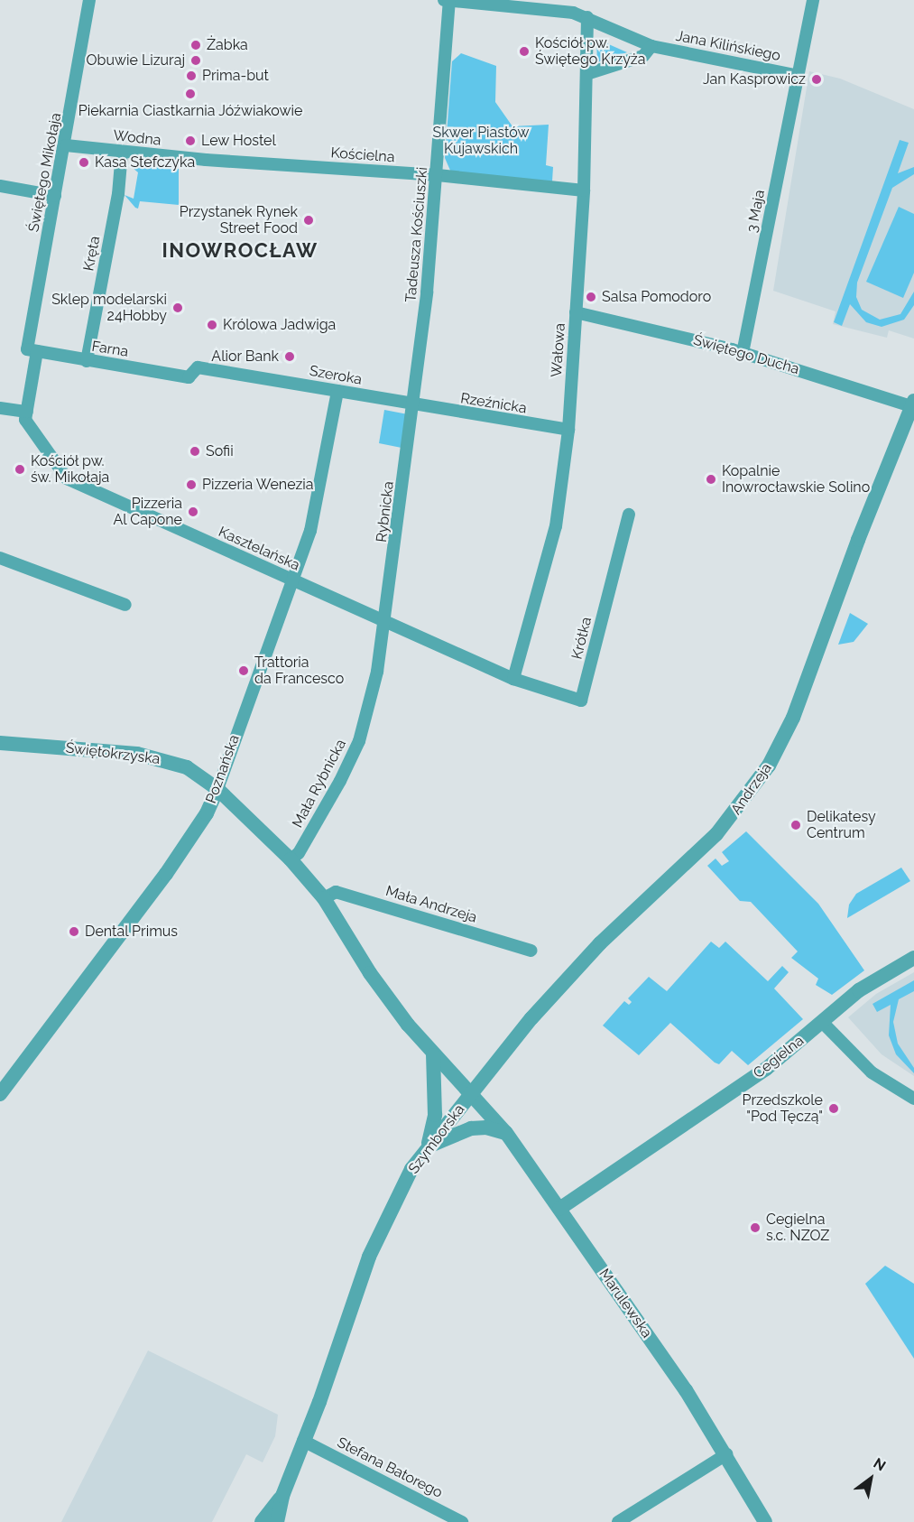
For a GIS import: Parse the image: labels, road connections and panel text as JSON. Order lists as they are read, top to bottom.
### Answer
{
  "streets": {
    "street": [
      "Jana Kilińskiego",
      "Wodna",
      "Kościelna",
      "Świętego Mikołaja",
      "3 Maja",
      "Tadeusza Kościuszki",
      "Kręta",
      "Farna",
      "Wałowa",
      "Świętego Ducha",
      "Szeroka",
      "Rzeźnicka",
      "Rybnicka",
      "Kasztelańska",
      "Krótka",
      "Świętokrzyska",
      "Poznańska",
      "Mała Rybnicka",
      "Andrzeja",
      "Mała Andrzeja",
      "Cegielna",
      "Szymborska",
      "Marulewska",
      "Stefana Batorego"
    ]
  },
  "crossings": [
    ["Jana Kilińskiego", "3 Maja"],
    ["Jana Kilińskiego", "Tadeusza Kościuszki"],
    ["Jana Kilińskiego", "Wałowa"],
    ["Wodna", "Kościelna"],
    ["Wodna", "Świętego Mikołaja"],
    ["Wodna", "Kręta"],
    ["Kościelna", "Tadeusza Kościuszki"],
    ["Kościelna", "Wałowa"],
    ["Świętego Mikołaja", "Farna"],
    ["Świętego Mikołaja", "Kasztelańska"],
    ["3 Maja", "Świętego Ducha"],
    ["Tadeusza Kościuszki", "Szeroka"],
    ["Tadeusza Kościuszki", "Rzeźnicka"],
    ["Tadeusza Kościuszki", "Rybnicka"],
    ["Kręta", "Farna"],
    ["Farna", "Szeroka"],
    ["Wałowa", "Świętego Ducha"],
    ["Wałowa", "Rzeźnicka"],
    ["Wałowa", "Kasztelańska"],
    ["Wałowa", "Krótka"],
    ["Świętego Ducha", "Andrzeja"],
    ["Szeroka", "Rzeźnicka"],
    ["Szeroka", "Rybnicka"],
    ["Szeroka", "Poznańska"],
    ["Rzeźnicka", "Rybnicka"],
    ["Rybnicka", "Kasztelańska"],
    ["Rybnicka", "Mała Rybnicka"],
    ["Kasztelańska", "Krótka"],
    ["Kasztelańska", "Poznańska"],
    ["Kasztelańska", "Mała Rybnicka"],
    ["Świętokrzyska", "Poznańska"],
    ["Świętokrzyska", "Szymborska"],
    ["Poznańska", "Szymborska"],
    ["Mała Rybnicka", "Szymborska"],
    ["Andrzeja", "Szymborska"],
    ["Andrzeja", "Marulewska"],
    ["Mała Andrzeja", "Szymborska"],
    ["Cegielna", "Marulewska"],
    ["Szymborska", "Marulewska"],
    ["Szymborska", "Stefana Batorego"]
  ],
  "districts": ["INOWROCŁAW"],
  "parks": ["Skwer Piastów Kujawskich"],
  "places": [
    "Żabka",
    "Kościół pw. Świętego Krzyża",
    "Obuwie Lizuraj",
    "Prima-but",
    "Jan Kasprowicz",
    "Piekarnia Ciastkarnia Jóźwiakowie",
    "Lew Hostel",
    "Kasa Stefczyka",
    "Przystanek Rynek Street Food",
    "Salsa Pomodoro",
    "Sklep modelarski 24Hobby",
    "Królowa Jadwiga",
    "Alior Bank",
    "Sofii",
    "Kościół pw. św. Mikołaja",
    "Kopalnie Inowrocławskie Solino",
    "Pizzeria Wenezia",
    "Pizzeria Al Capone",
    "Trattoria da Francesco",
    "Delikatesy Centrum",
    "Dental Primus",
    "Przedszkole \"Pod Tęczą\"",
    "Cegielna s.c. NZOZ"
  ],
  "north": "top right"
}
